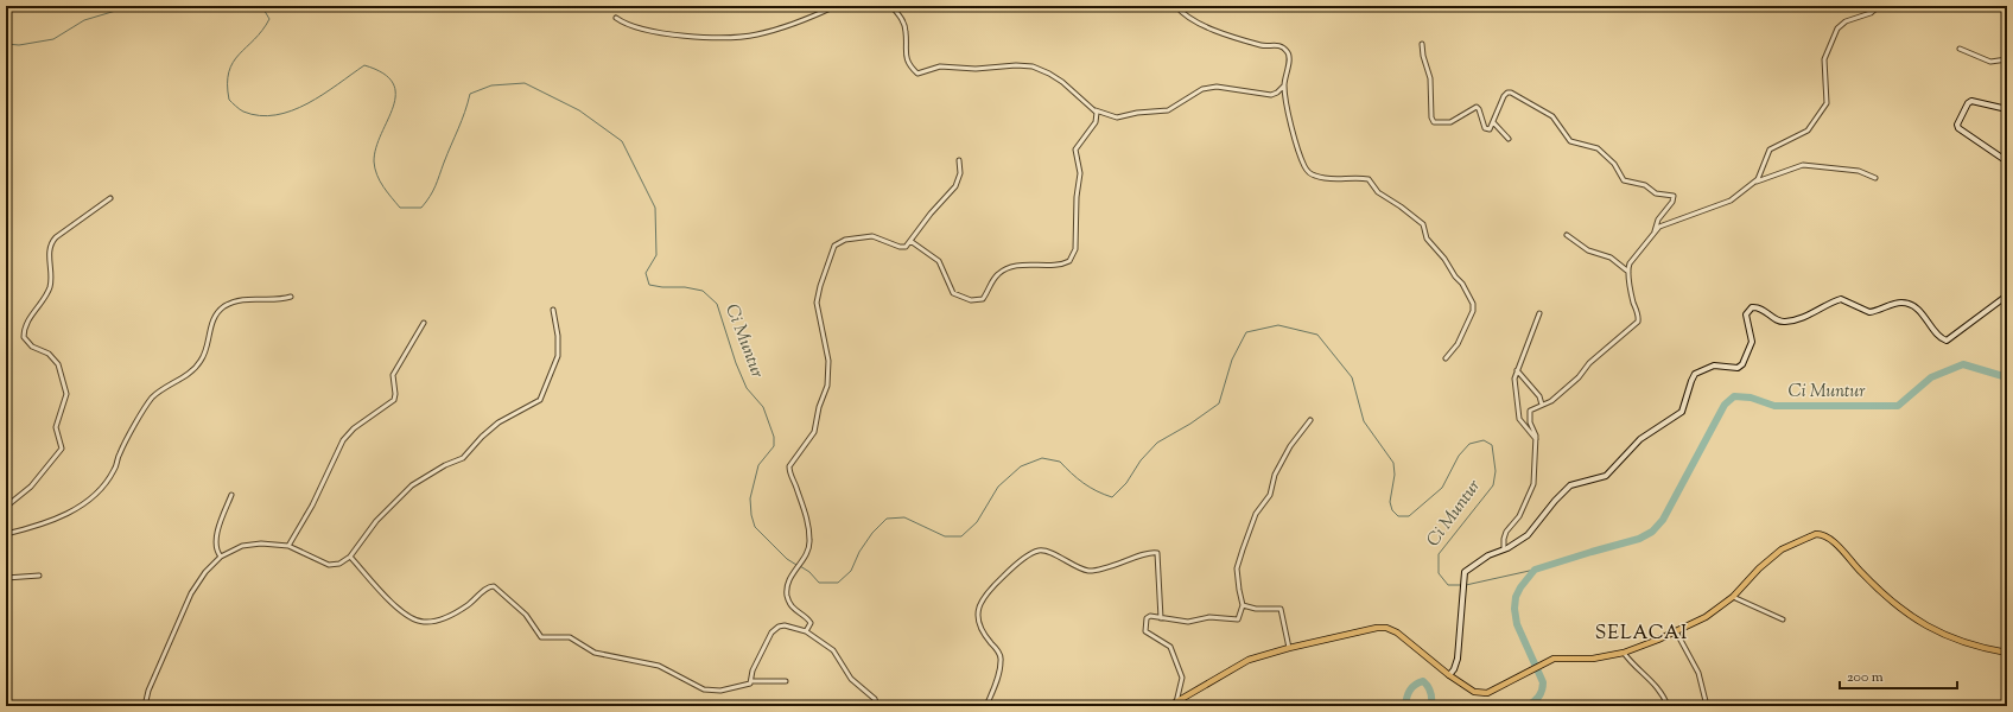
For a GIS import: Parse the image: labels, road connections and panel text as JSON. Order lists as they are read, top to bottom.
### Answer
{
  "districts": ["SELACAI"],
  "water": ["Ci Muntur"],
  "scale_bar": "200 m"
}
